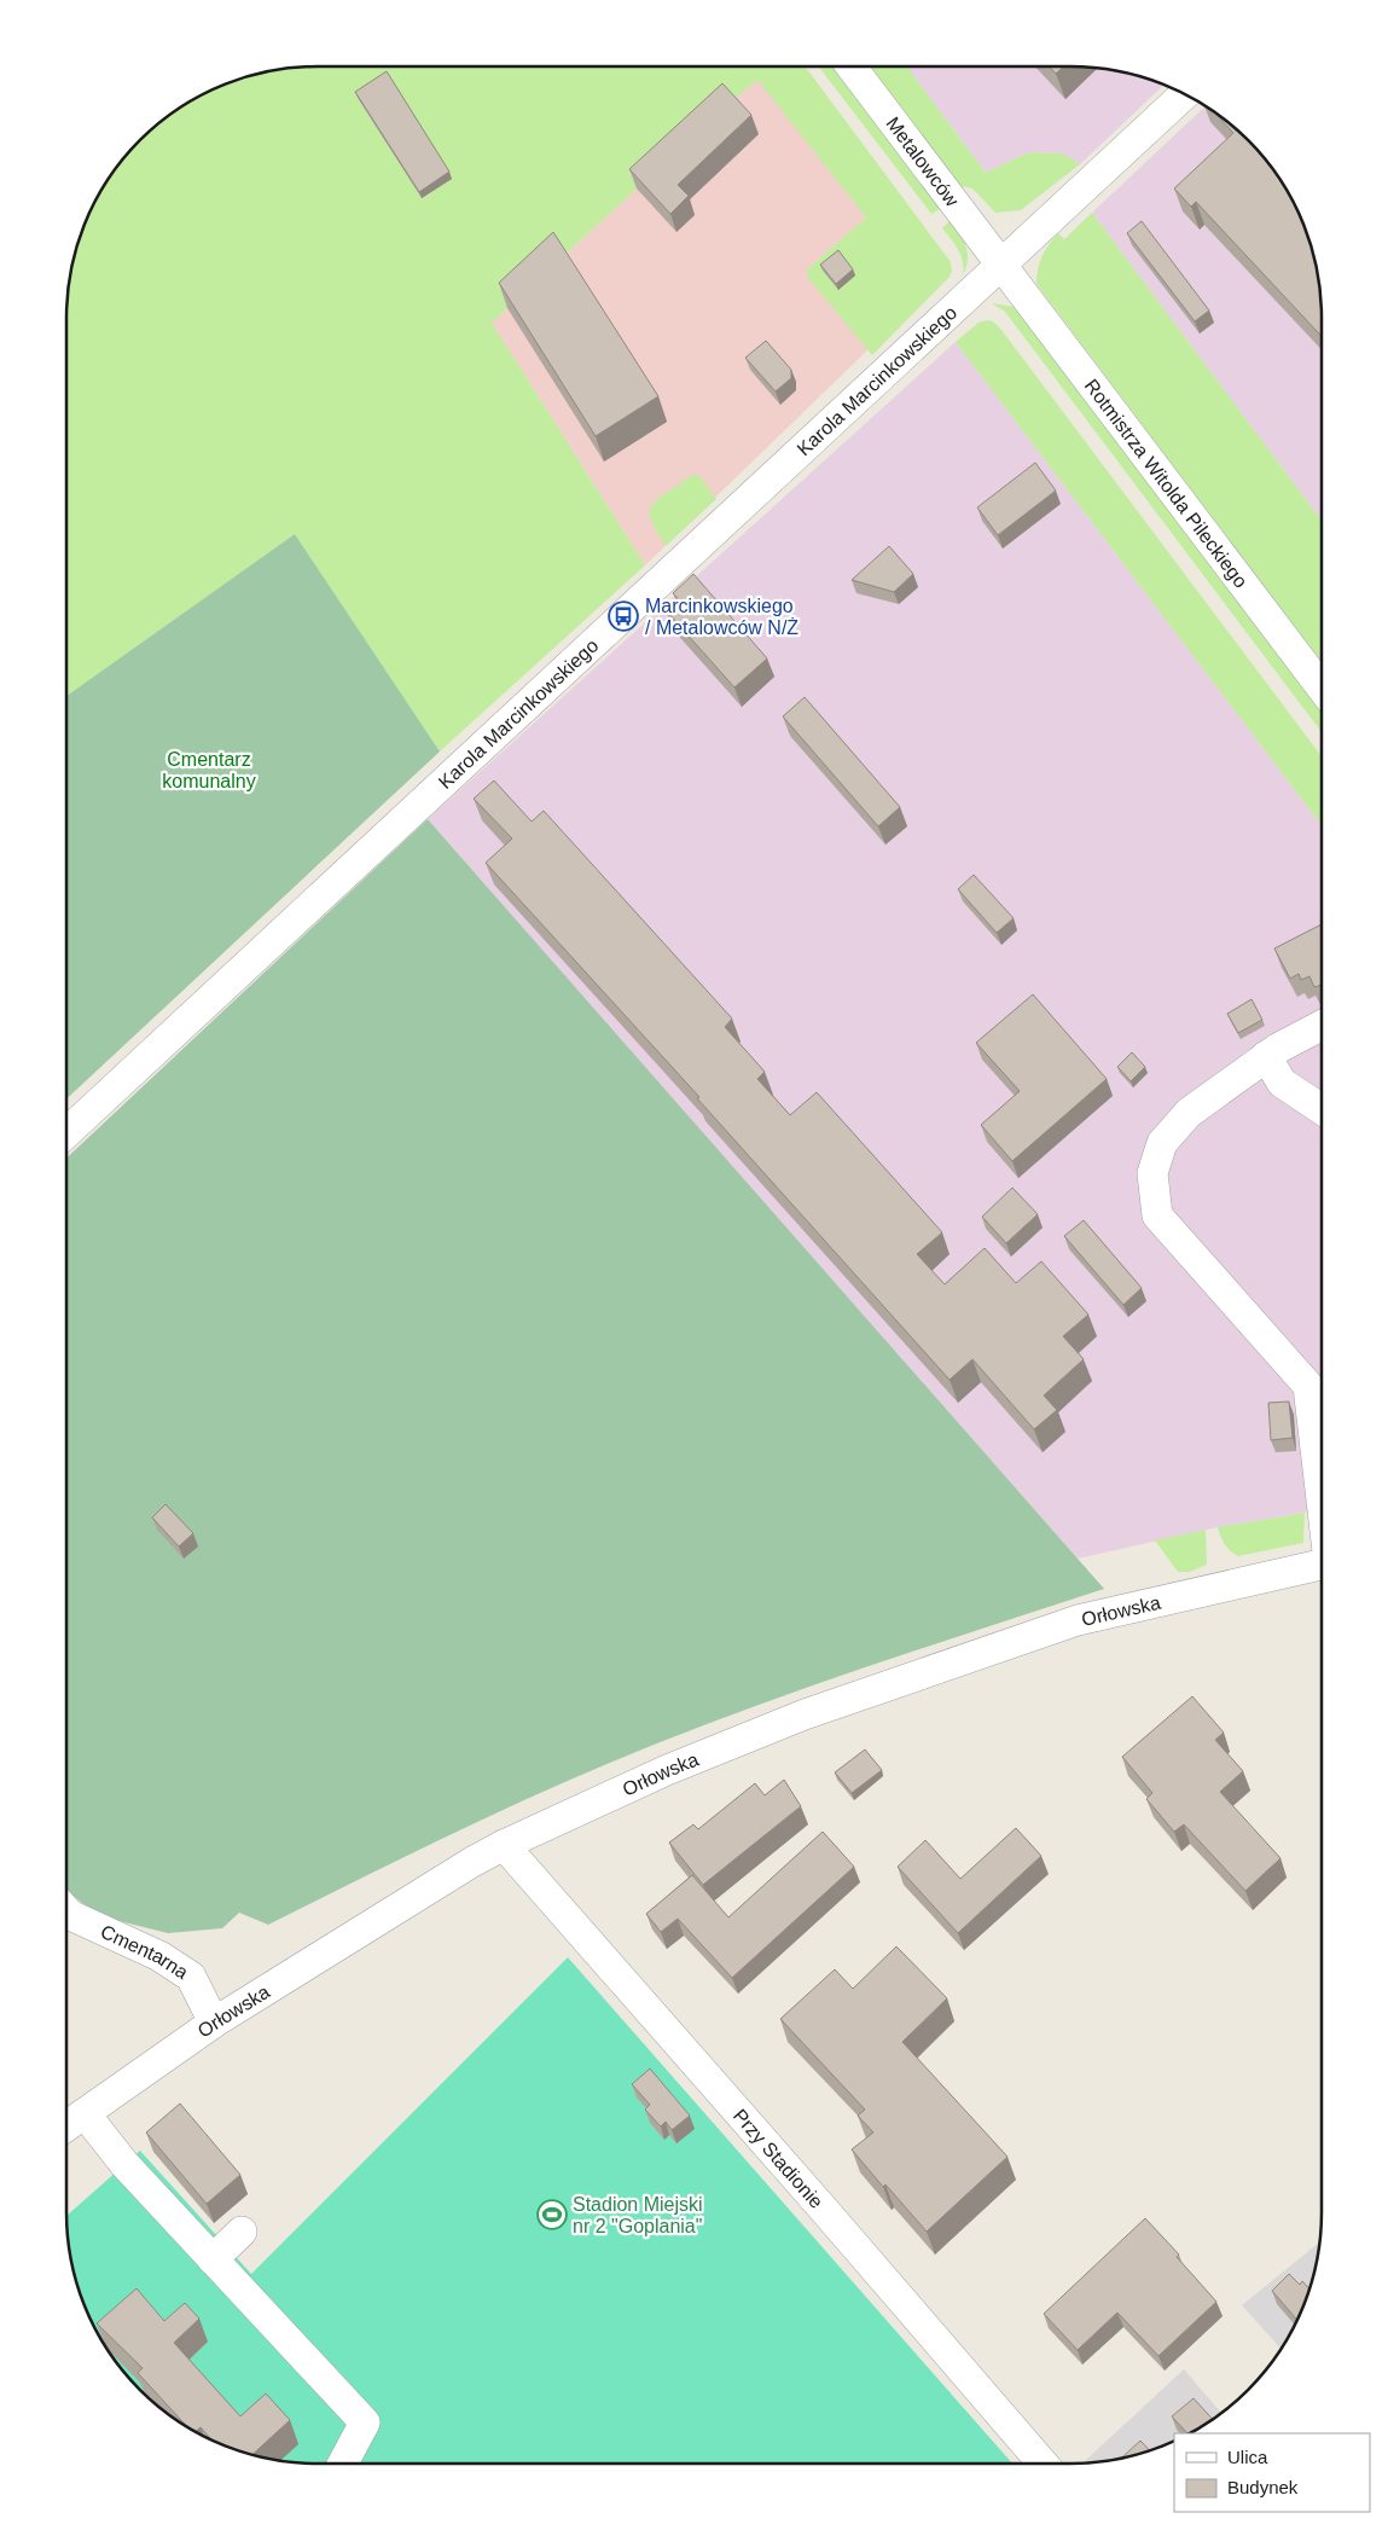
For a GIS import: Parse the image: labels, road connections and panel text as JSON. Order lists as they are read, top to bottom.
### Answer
{
  "streets": {
    "street": [
      "Metalowców",
      "Karola Marcinkowskiego",
      "Rotmistrza Witolda Pileckiego",
      "Orłowska",
      "Cmentarna",
      "Przy Stadionie"
    ]
  },
  "crossings": [
    ["Metalowców", "Karola Marcinkowskiego"],
    ["Metalowców", "Rotmistrza Witolda Pileckiego"],
    ["Karola Marcinkowskiego", "Rotmistrza Witolda Pileckiego"],
    ["Orłowska", "Cmentarna"],
    ["Orłowska", "Przy Stadionie"]
  ],
  "parks": ["Cmentarz komunalny"],
  "places": {
    "bus stop": ["Marcinkowskiego / Metalowców N/Ż"],
    "sports": ["Stadion Miejski nr 2 \"Goplania\""]
  },
  "legend": ["Ulica", "Budynek"]
}
